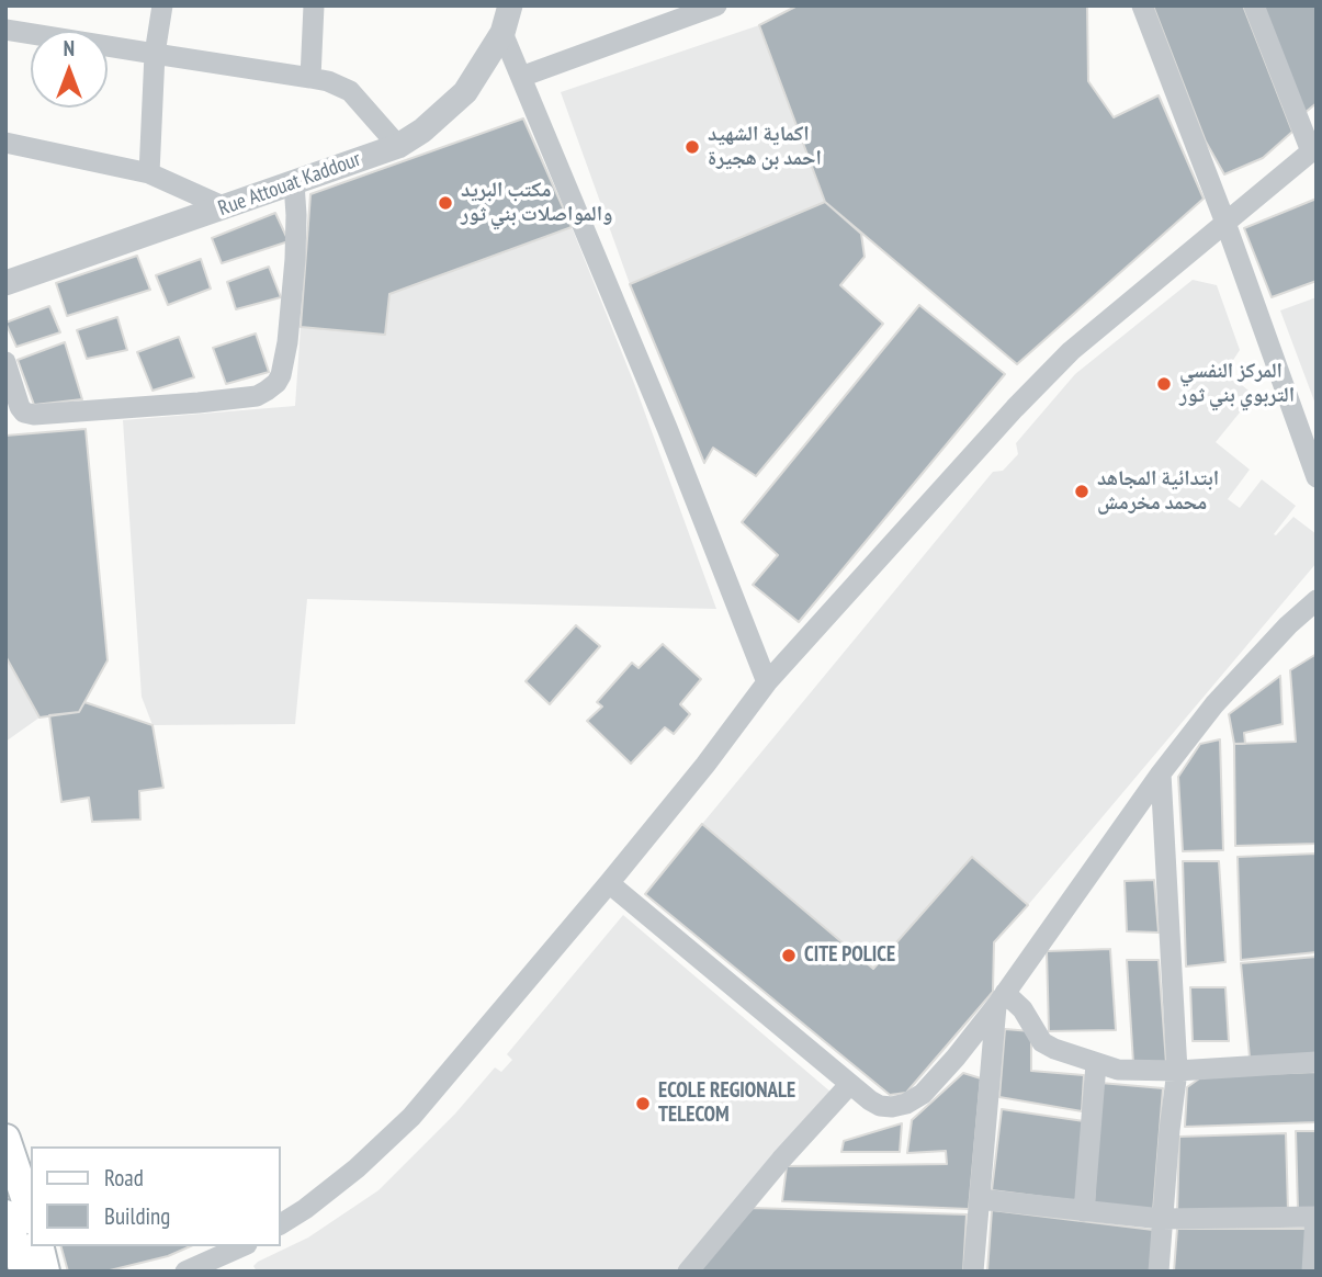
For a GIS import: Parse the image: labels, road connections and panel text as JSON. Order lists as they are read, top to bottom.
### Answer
{
  "streets": {
    "street": ["Rue Attouat Kaddour"]
  },
  "places": [
    "اكماية الشهيد احمد بن هجيرة",
    "مكتب البريد والمواصلات بني ثور",
    "المركز النفسي التربوي بني ثور",
    "ابتدائية المجاهد محمد مخرمش",
    "CITE POLICE",
    "ECOLE REGIONALE TELECOM"
  ],
  "legend": ["Road", "Building"],
  "north": "top"
}
